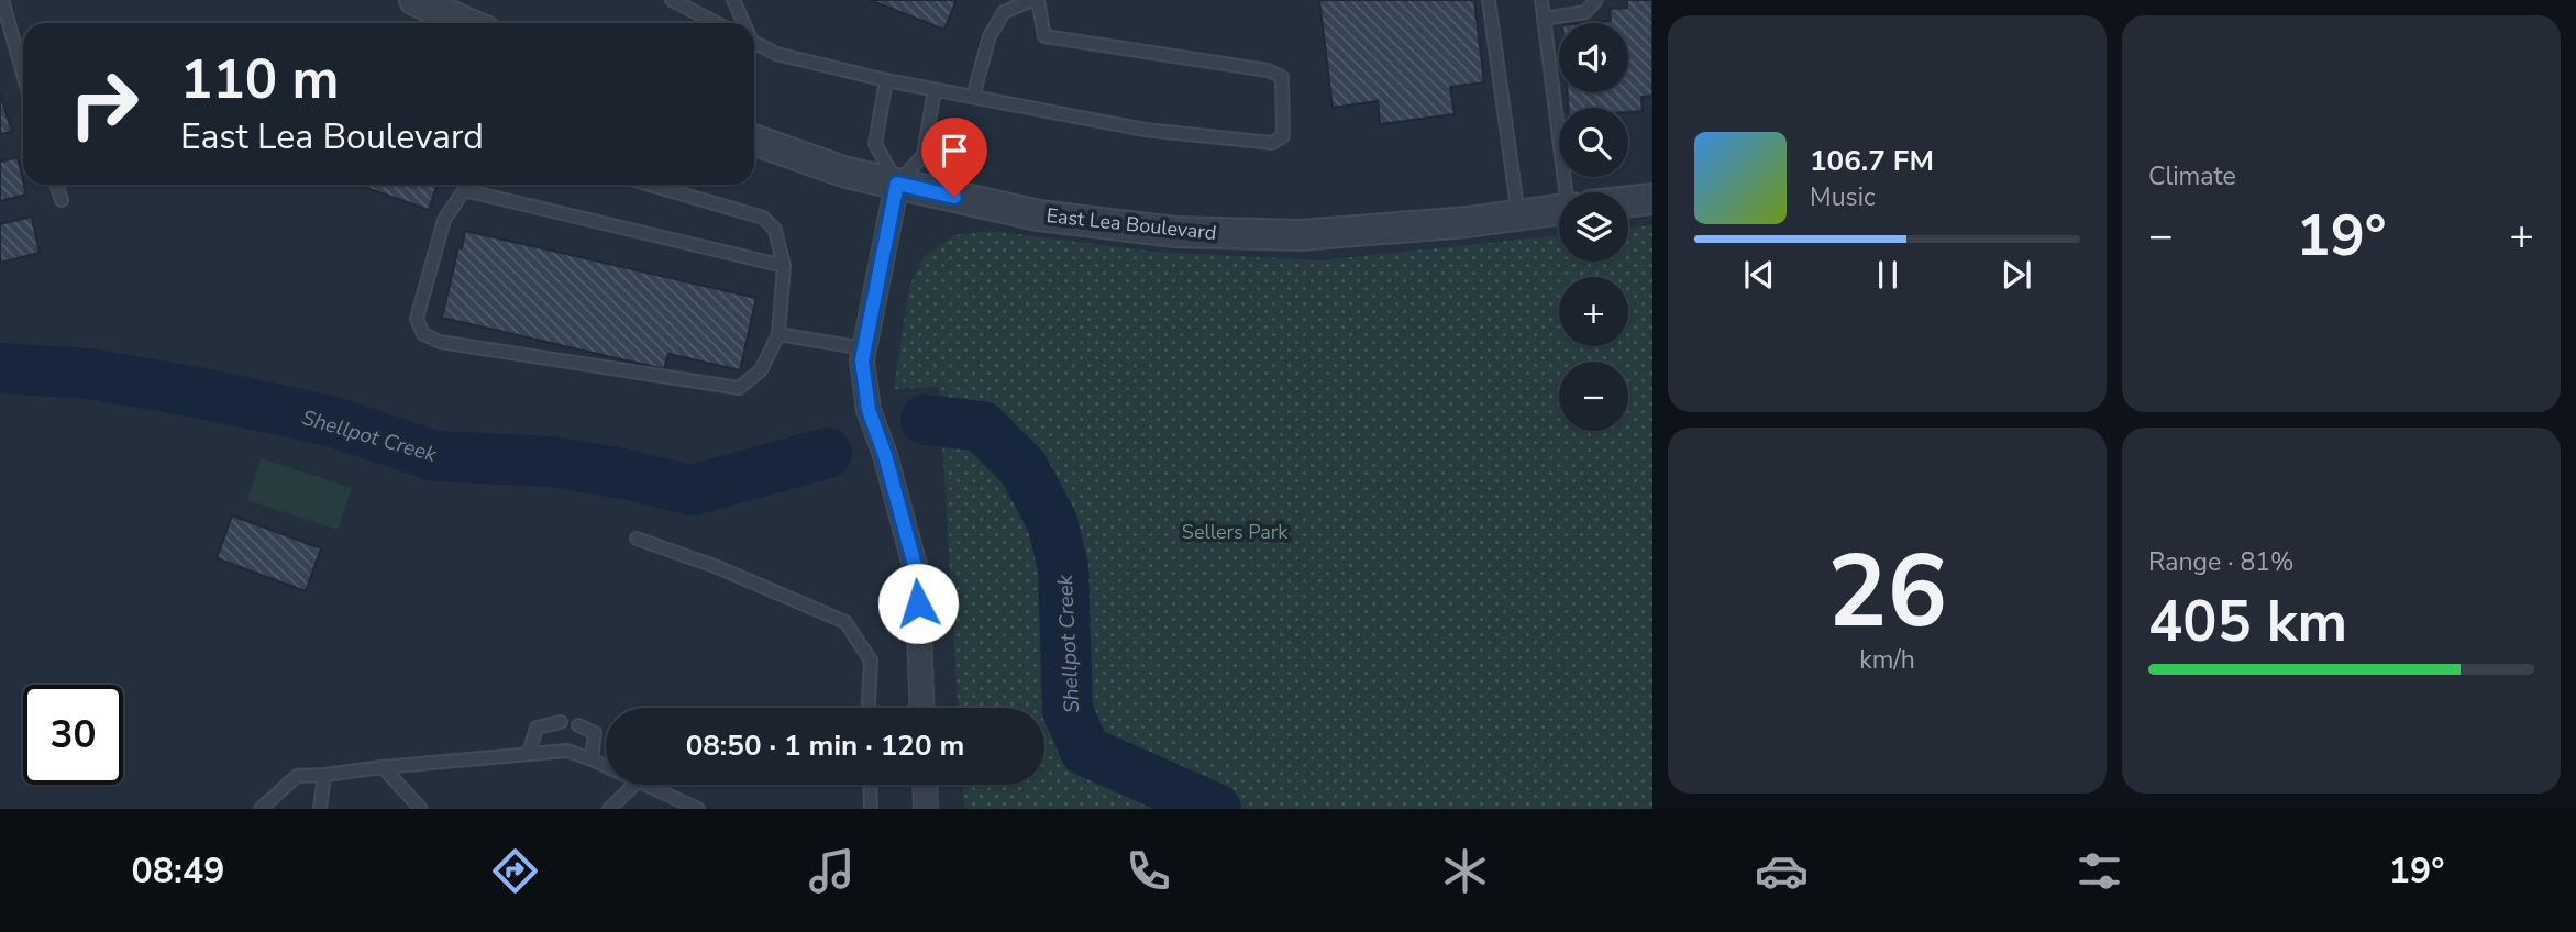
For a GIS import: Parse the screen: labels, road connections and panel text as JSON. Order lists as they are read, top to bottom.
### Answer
{
  "streets": {
    "street": ["East Lea Boulevard"]
  },
  "water": ["Shellpot Creek"],
  "parks": ["Sellers Park"],
  "page": {
    "tile": [
      "Climate",
      ["26", "km/h"],
      ["Range · 81%", "405 km"]
    ],
    "map_buttons": ["+", "−"],
    "turn": ["110 m", "East Lea Boulevard"],
    "song": ["106.7 FM", "Music"],
    "heat": ["−", "19°", "+"],
    "limit": "30",
    "trip": "08:50 · 1 min · 120 m",
    "tabs": ["08:49", "19°"]
  }
}
